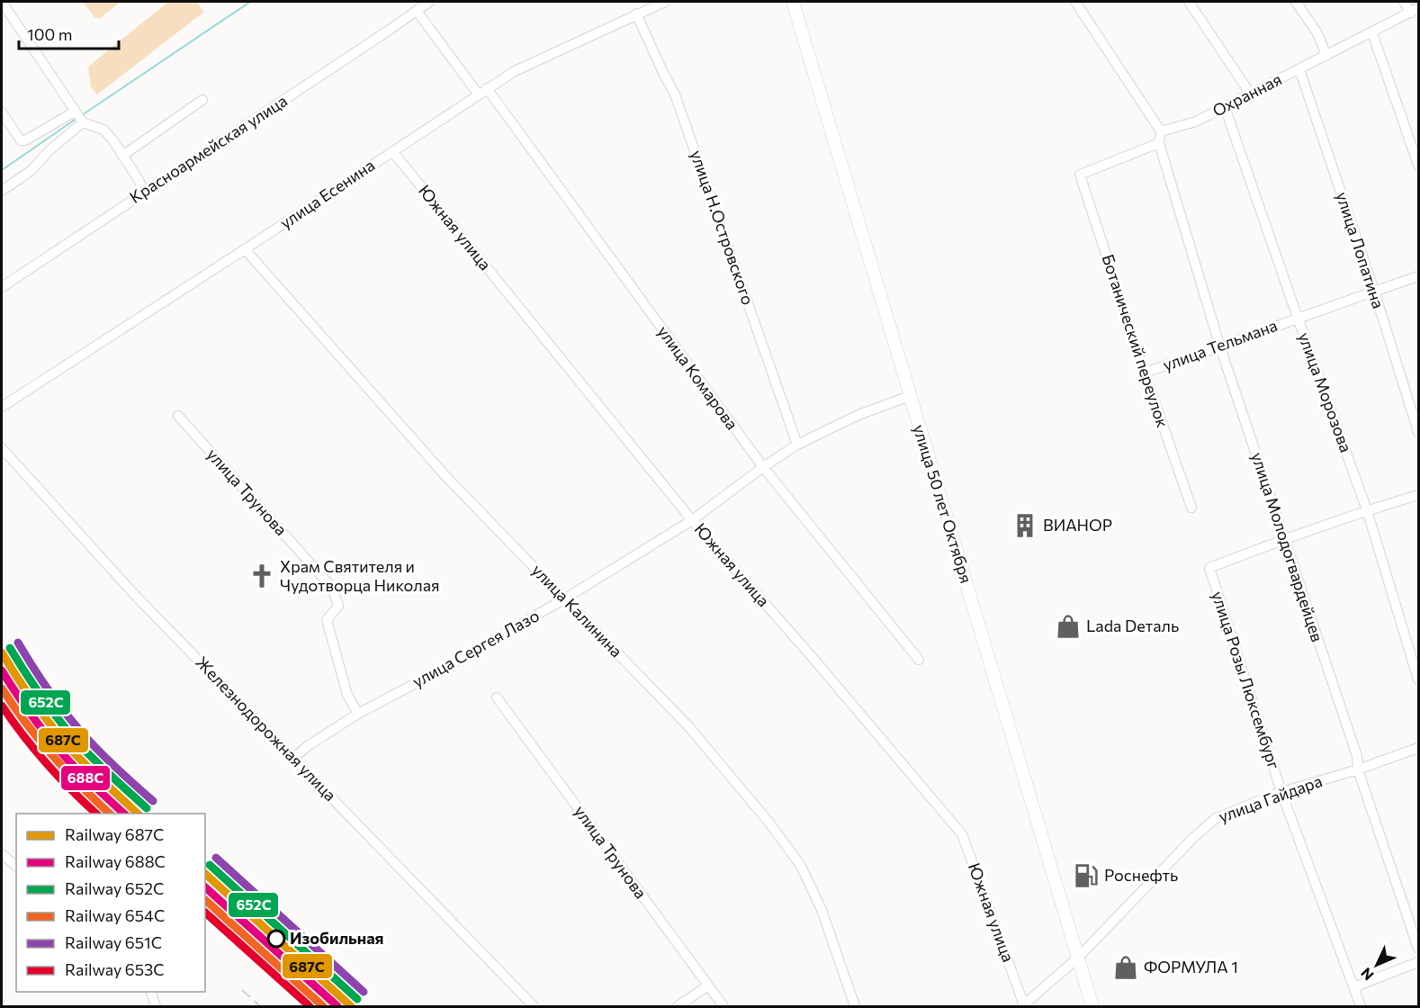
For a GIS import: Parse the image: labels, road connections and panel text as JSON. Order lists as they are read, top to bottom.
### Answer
{
  "streets": {
    "main road": ["улица 50 лет Октября"],
    "street": [
      "Охранная",
      "Красноармейская улица",
      "улица Есенина",
      "Южная улица",
      "улица Н.Островского",
      "улица Лопатина",
      "Ботанический переулок",
      "улица Тельмана",
      "улица Комарова",
      "улица Морозова",
      "улица Трунова",
      "улица Молодогвардейцев",
      "улица Калинина",
      "улица Сергея Лазо",
      "улица Розы Люксембург",
      "Железнодорожная улица",
      "улица Гайдара"
    ]
  },
  "crossings": [
    ["Охранная", "улица Лопатина"],
    ["Охранная", "улица Морозова"],
    ["Красноармейская улица", "улица Комарова"],
    ["улица Есенина", "Южная улица"],
    ["улица Есенина", "улица Н.Островского"],
    ["улица Есенина", "улица Комарова"],
    ["улица Есенина", "улица Калинина"],
    ["Южная улица", "улица Сергея Лазо"],
    ["Южная улица", "улица Гайдара"],
    ["улица Н.Островского", "улица Сергея Лазо"],
    ["улица Лопатина", "улица Тельмана"],
    ["Ботанический переулок", "улица Тельмана"],
    ["Ботанический переулок", "улица Молодогвардейцев"],
    ["улица Тельмана", "улица Морозова"],
    ["улица Тельмана", "улица Молодогвардейцев"],
    ["улица Комарова", "улица Сергея Лазо"],
    ["улица Трунова", "улица Сергея Лазо"],
    ["улица 50 лет Октября", "улица Сергея Лазо"],
    ["улица 50 лет Октября", "улица Гайдара"],
    ["улица Молодогвардейцев", "улица Розы Люксембург"],
    ["улица Молодогвардейцев", "улица Гайдара"],
    ["улица Калинина", "улица Сергея Лазо"],
    ["улица Сергея Лазо", "Железнодорожная улица"],
    ["улица Розы Люксембург", "улица Гайдара"]
  ],
  "places": {
    "building": ["ВИАНОР"],
    "church": ["Храм Святителя и Чудотворца Николая"],
    "shop": ["Lada Dеталь", "ФОРМУЛА 1"],
    "fuel station": ["Роснефть"],
    "other": ["Изобильная"]
  },
  "lines": [
    "rail line 651С",
    "rail line 652С",
    "rail line 687С",
    "rail line 688С",
    "rail line 654С",
    "rail line 653С"
  ],
  "legend": [
    "Railway 687С",
    "Railway 688С",
    "Railway 652С",
    "Railway 654С",
    "Railway 651С",
    "Railway 653С"
  ],
  "scale_bar": "100 m",
  "north": "bottom left"
}
